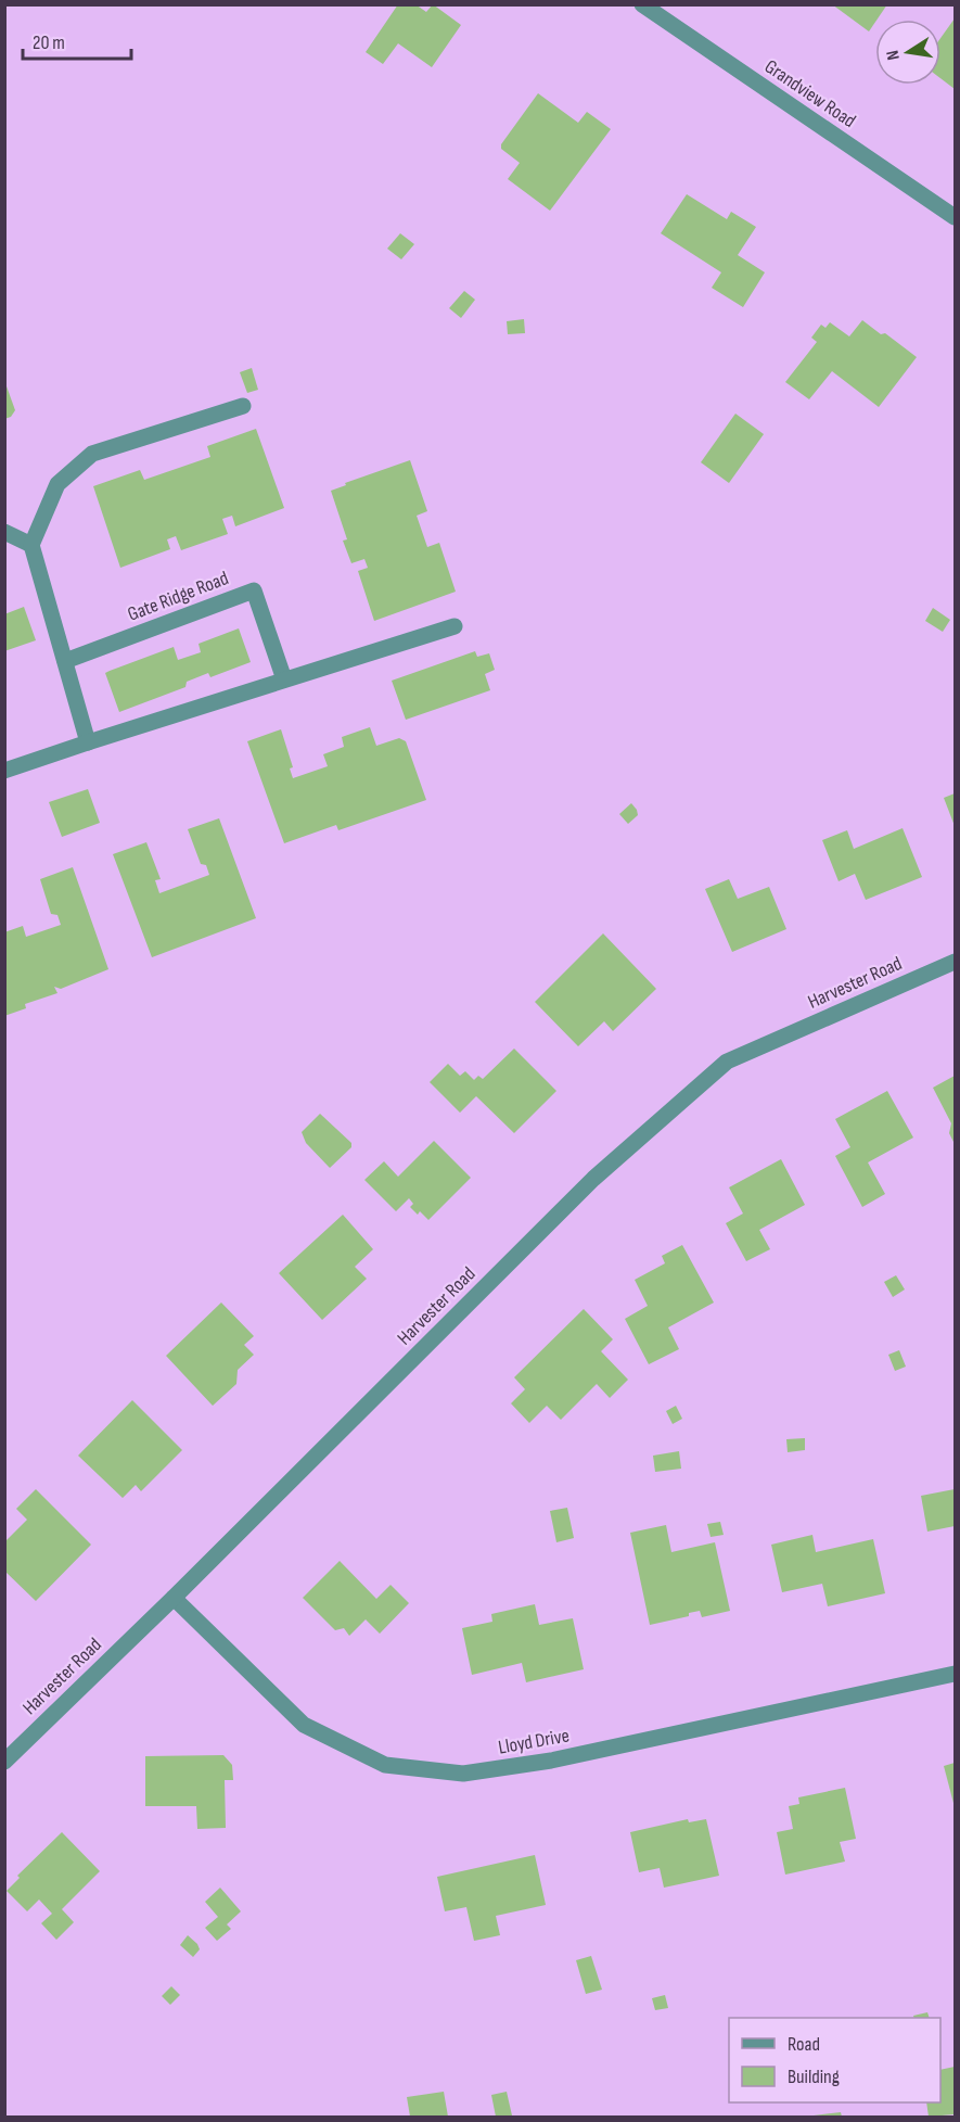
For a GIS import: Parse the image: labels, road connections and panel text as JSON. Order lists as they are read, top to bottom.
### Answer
{
  "streets": {
    "street": [
      "Grandview Road",
      "Gate Ridge Road",
      "Harvester Road",
      "Lloyd Drive"
    ]
  },
  "crossings": [
    ["Harvester Road", "Lloyd Drive"]
  ],
  "legend": ["Road", "Building"],
  "scale_bar": "20 m",
  "north": "left"
}
